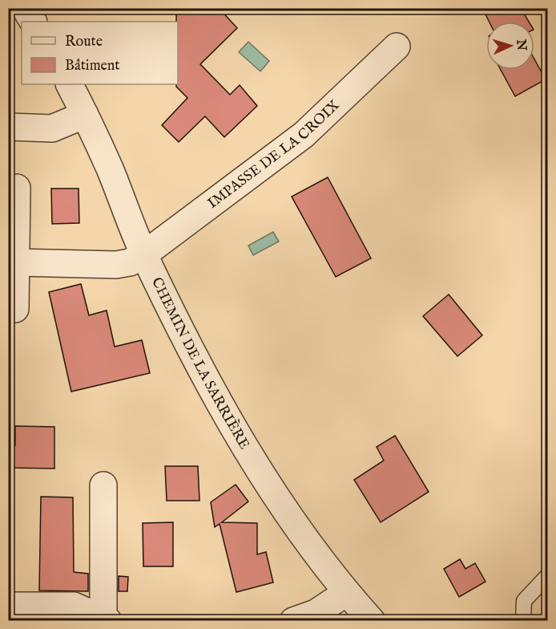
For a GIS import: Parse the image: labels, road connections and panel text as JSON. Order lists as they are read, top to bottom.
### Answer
{
  "streets": {
    "street": ["IMPASSE DE LA CROIX", "CHEMIN DE LA SARRIÈRE"]
  },
  "crossings": [
    ["IMPASSE DE LA CROIX", "CHEMIN DE LA SARRIÈRE"]
  ],
  "legend": ["Route", "Bâtiment"],
  "north": "right"
}
